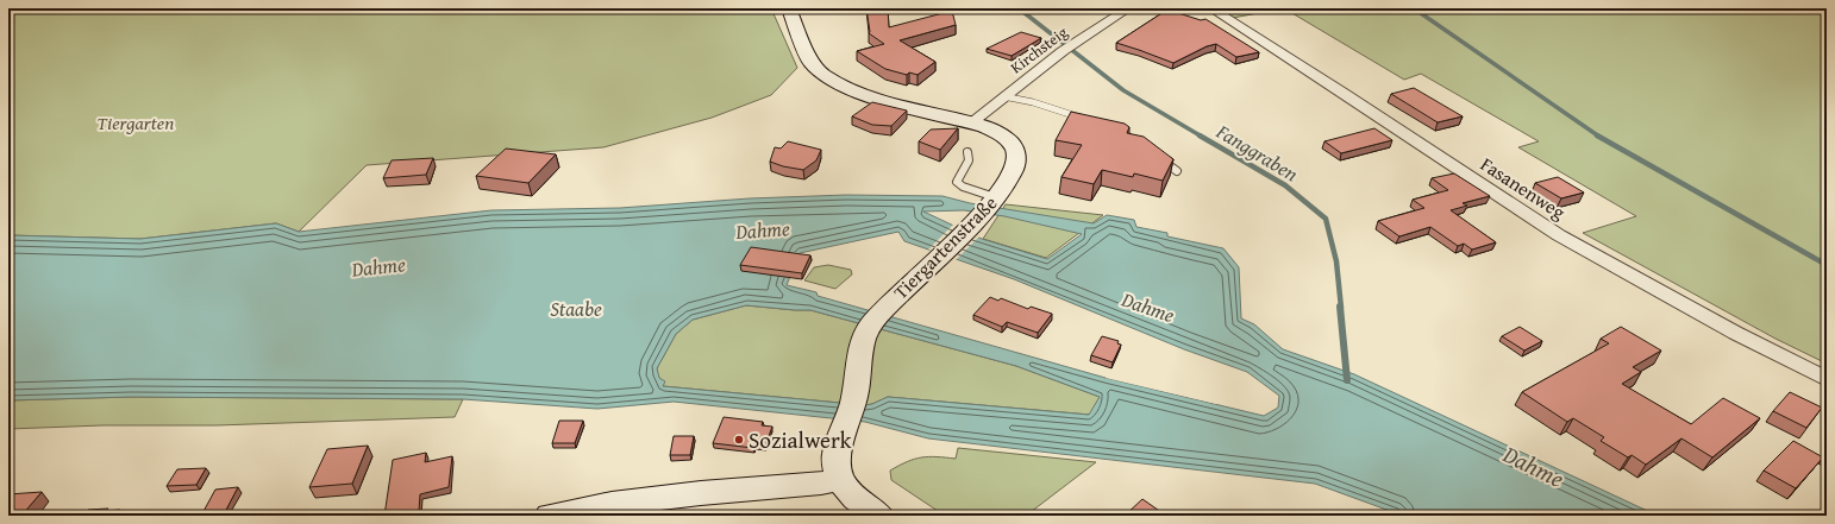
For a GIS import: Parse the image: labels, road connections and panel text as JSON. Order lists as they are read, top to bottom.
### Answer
{
  "streets": {
    "street": ["Kirchsteig", "Fasanenweg", "Tiergartenstraße"]
  },
  "crossings": [
    ["Kirchsteig", "Tiergartenstraße"]
  ],
  "water": ["Fanggraben", "Dahme", "Staabe"],
  "parks": ["Tiergarten"],
  "places": ["Sozialwerk"]
}
